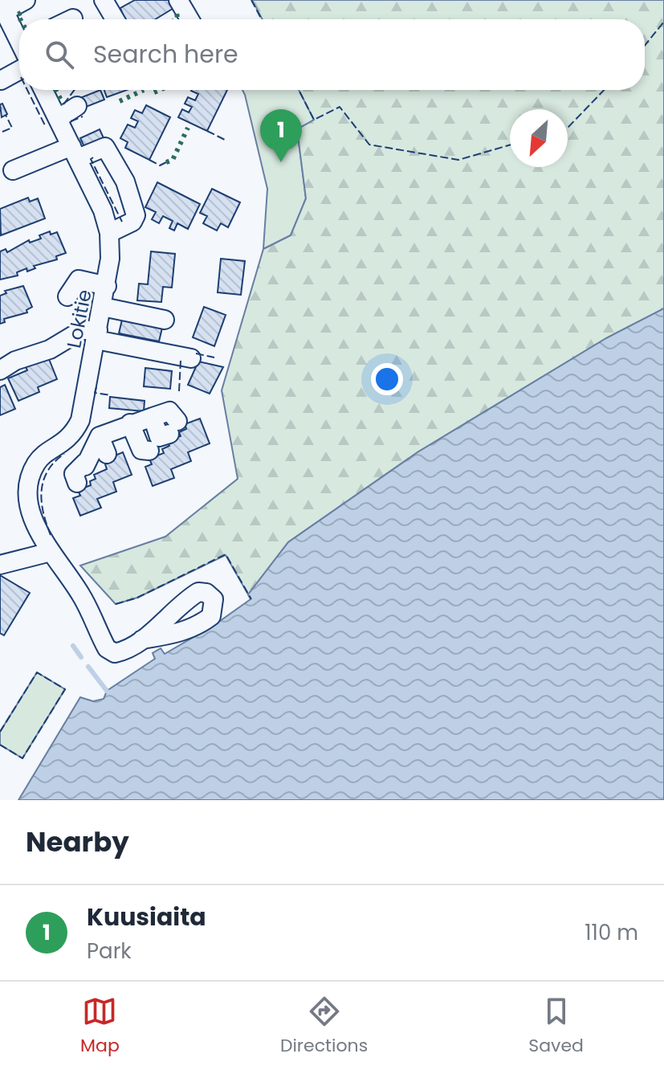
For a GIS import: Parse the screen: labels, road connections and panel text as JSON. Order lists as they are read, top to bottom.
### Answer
{
  "streets": {
    "street": ["Lokitie"]
  },
  "north": "bottom left",
  "page": {
    "search": "Search here",
    "pins": "1",
    "heading": "Nearby",
    "list": [
      {
        "mark": "1",
        "name": "Kuusiaita",
        "note": "Park",
        "value": "110 m"
      }
    ],
    "nav": ["Map", "Directions", "Saved"]
  }
}
